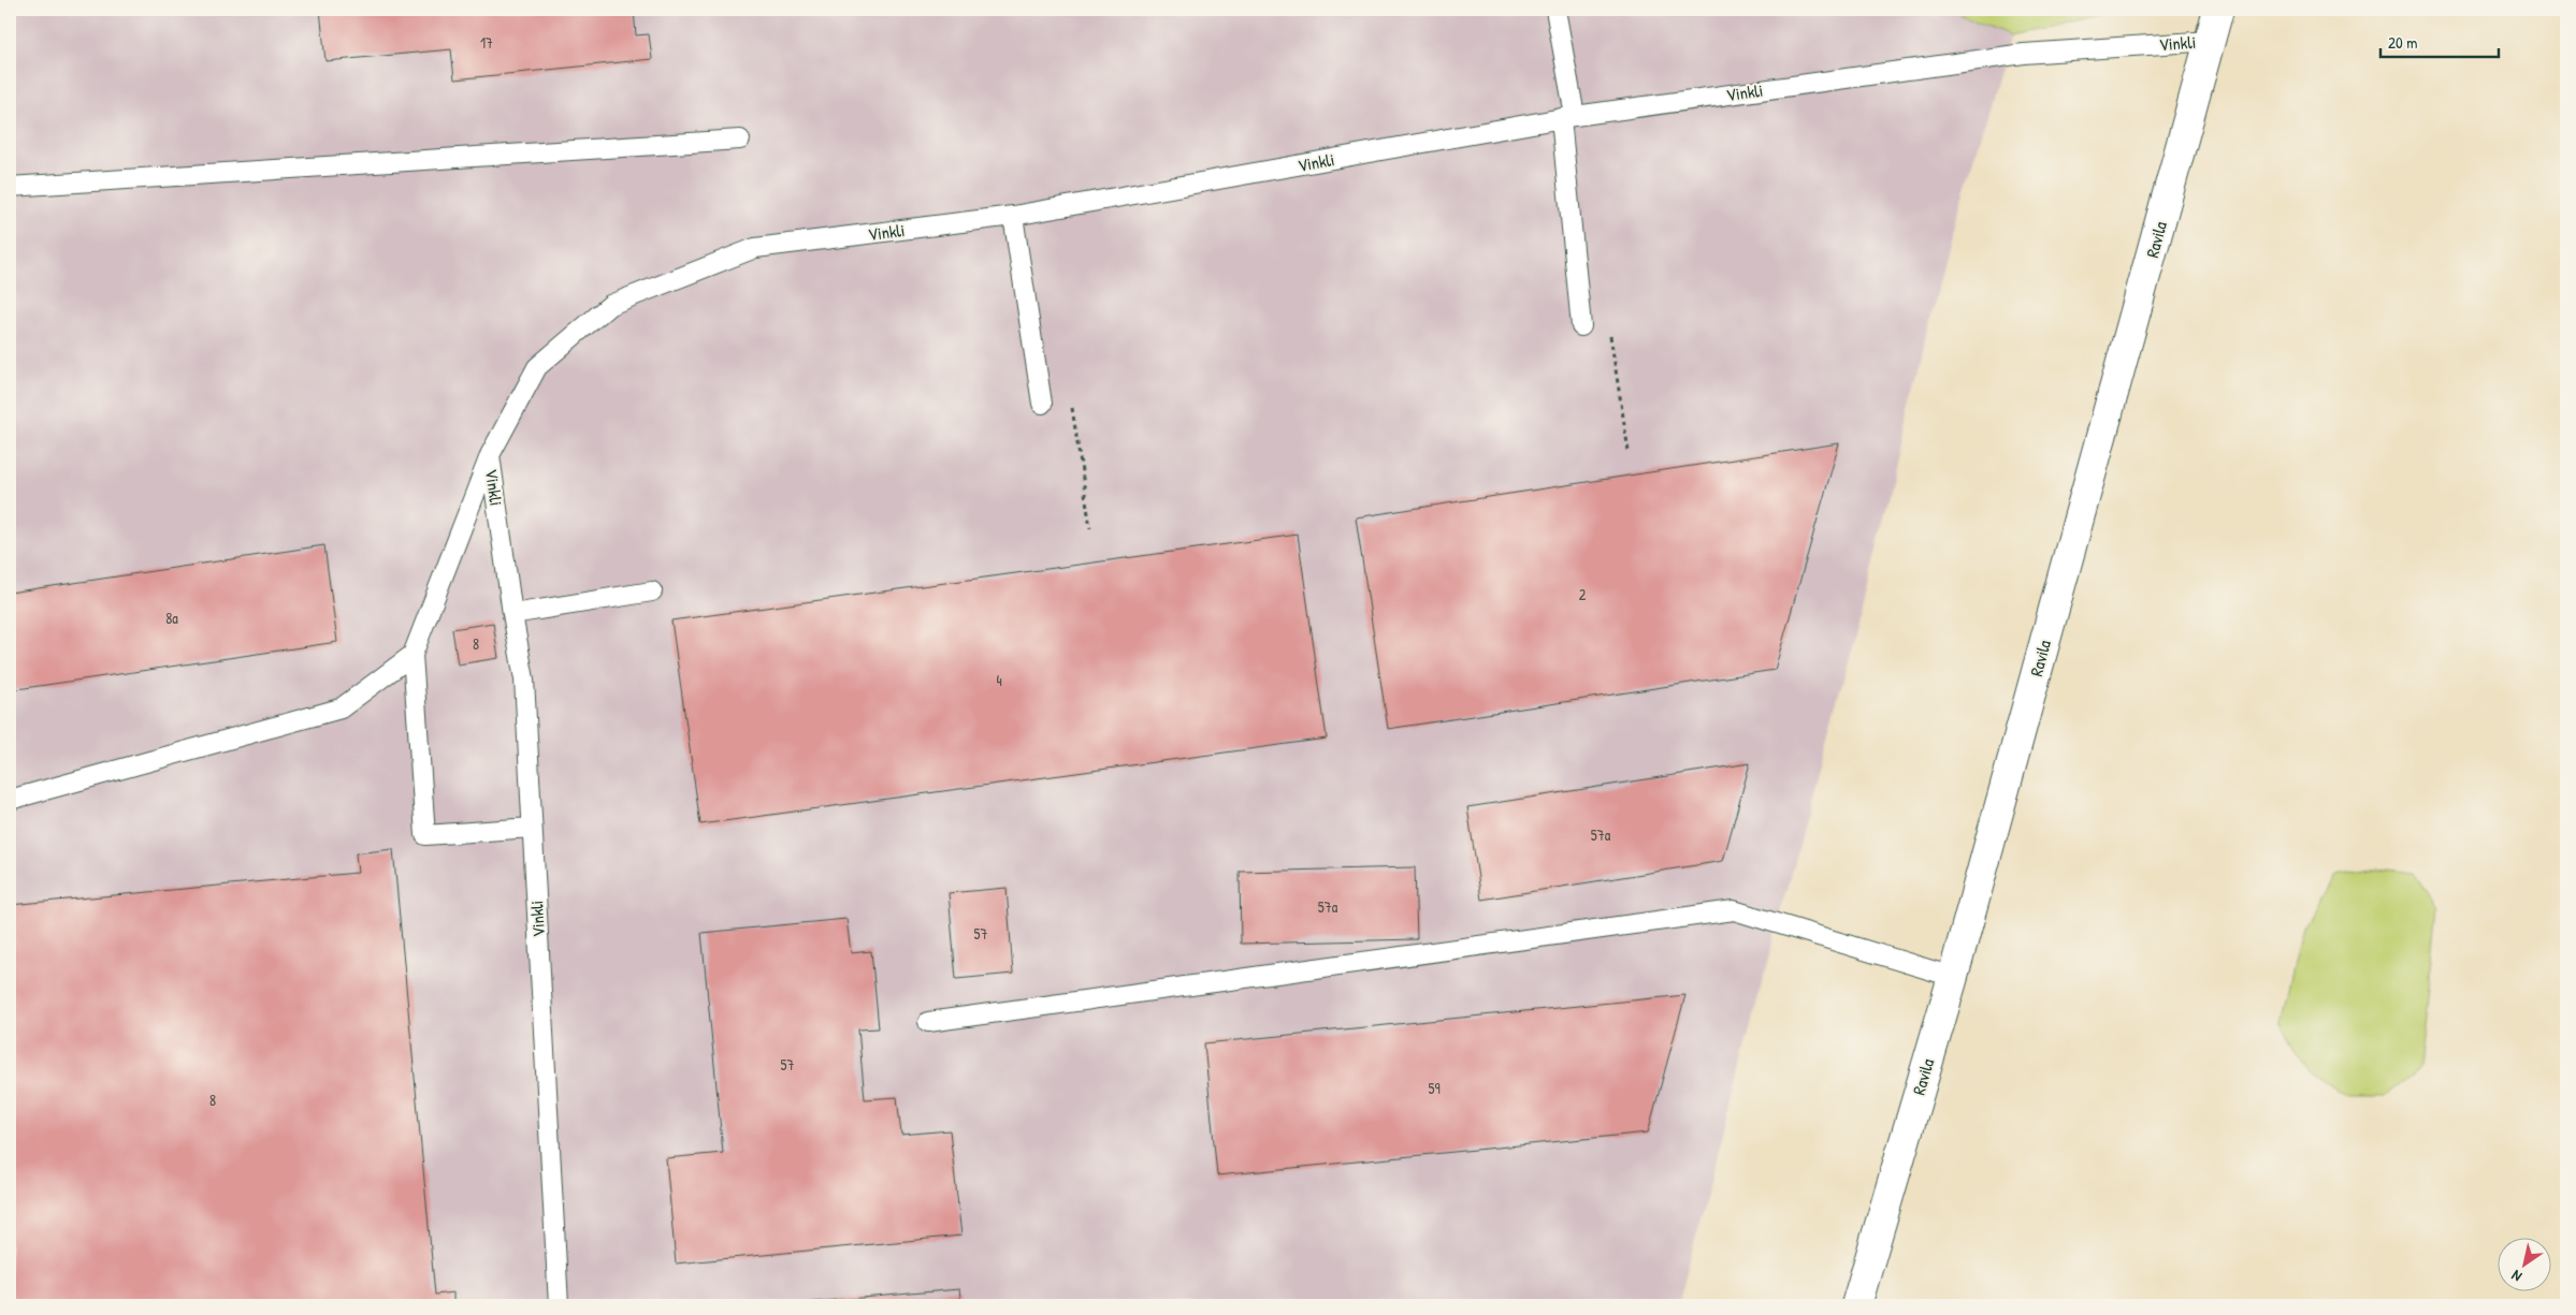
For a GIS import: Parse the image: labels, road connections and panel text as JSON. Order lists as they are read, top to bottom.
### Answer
{
  "streets": {
    "street": ["Ravila"],
    "lane": ["Vinkli"]
  },
  "crossings": [
    ["Vinkli", "Ravila"]
  ],
  "house_numbers": [
    "17",
    "2",
    "8a",
    "8",
    "4",
    "57a",
    "57a",
    "57",
    "57",
    "59",
    "8"
  ],
  "scale_bar": "20 m",
  "north": "bottom left"
}
